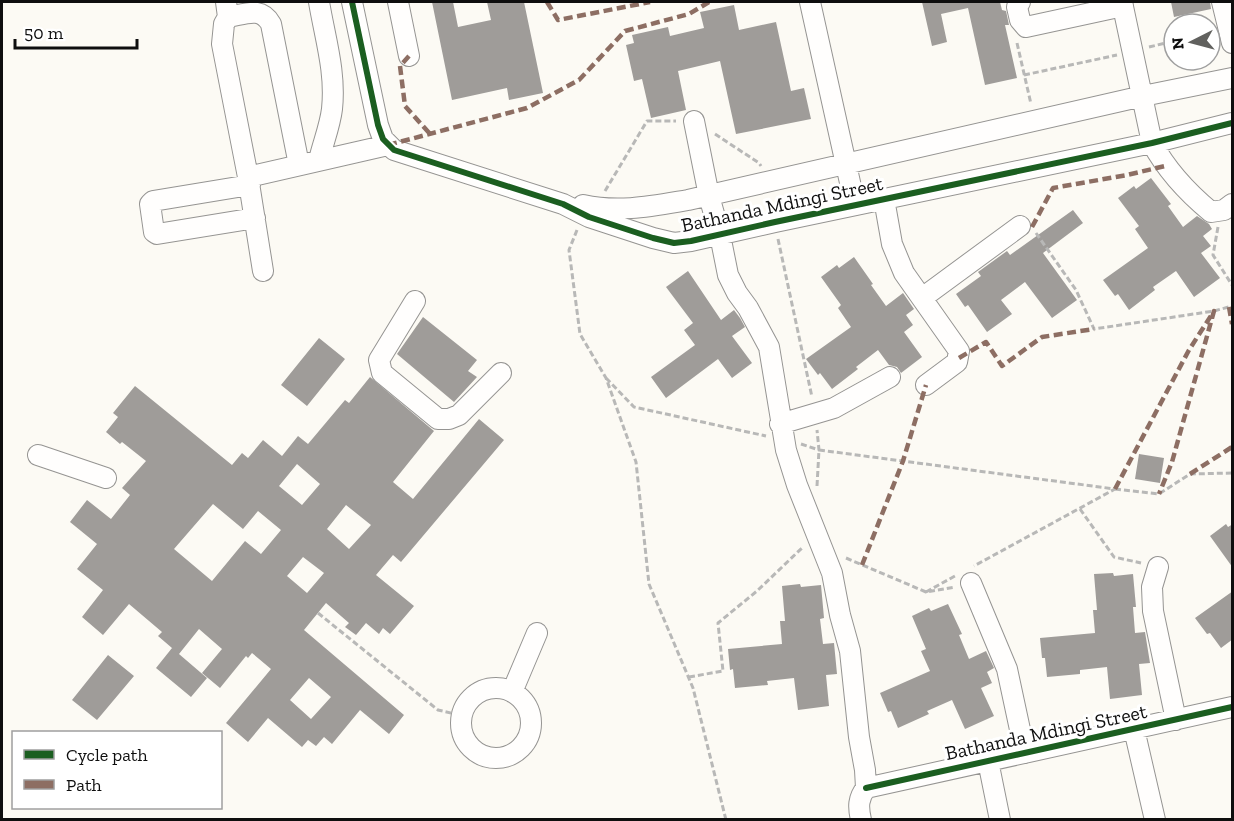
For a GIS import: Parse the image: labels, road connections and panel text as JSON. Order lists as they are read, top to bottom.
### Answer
{
  "streets": {
    "street": ["Bathanda Mdingi Street"]
  },
  "legend": ["Cycle path", "Path"],
  "scale_bar": "50 m",
  "north": "left"
}
